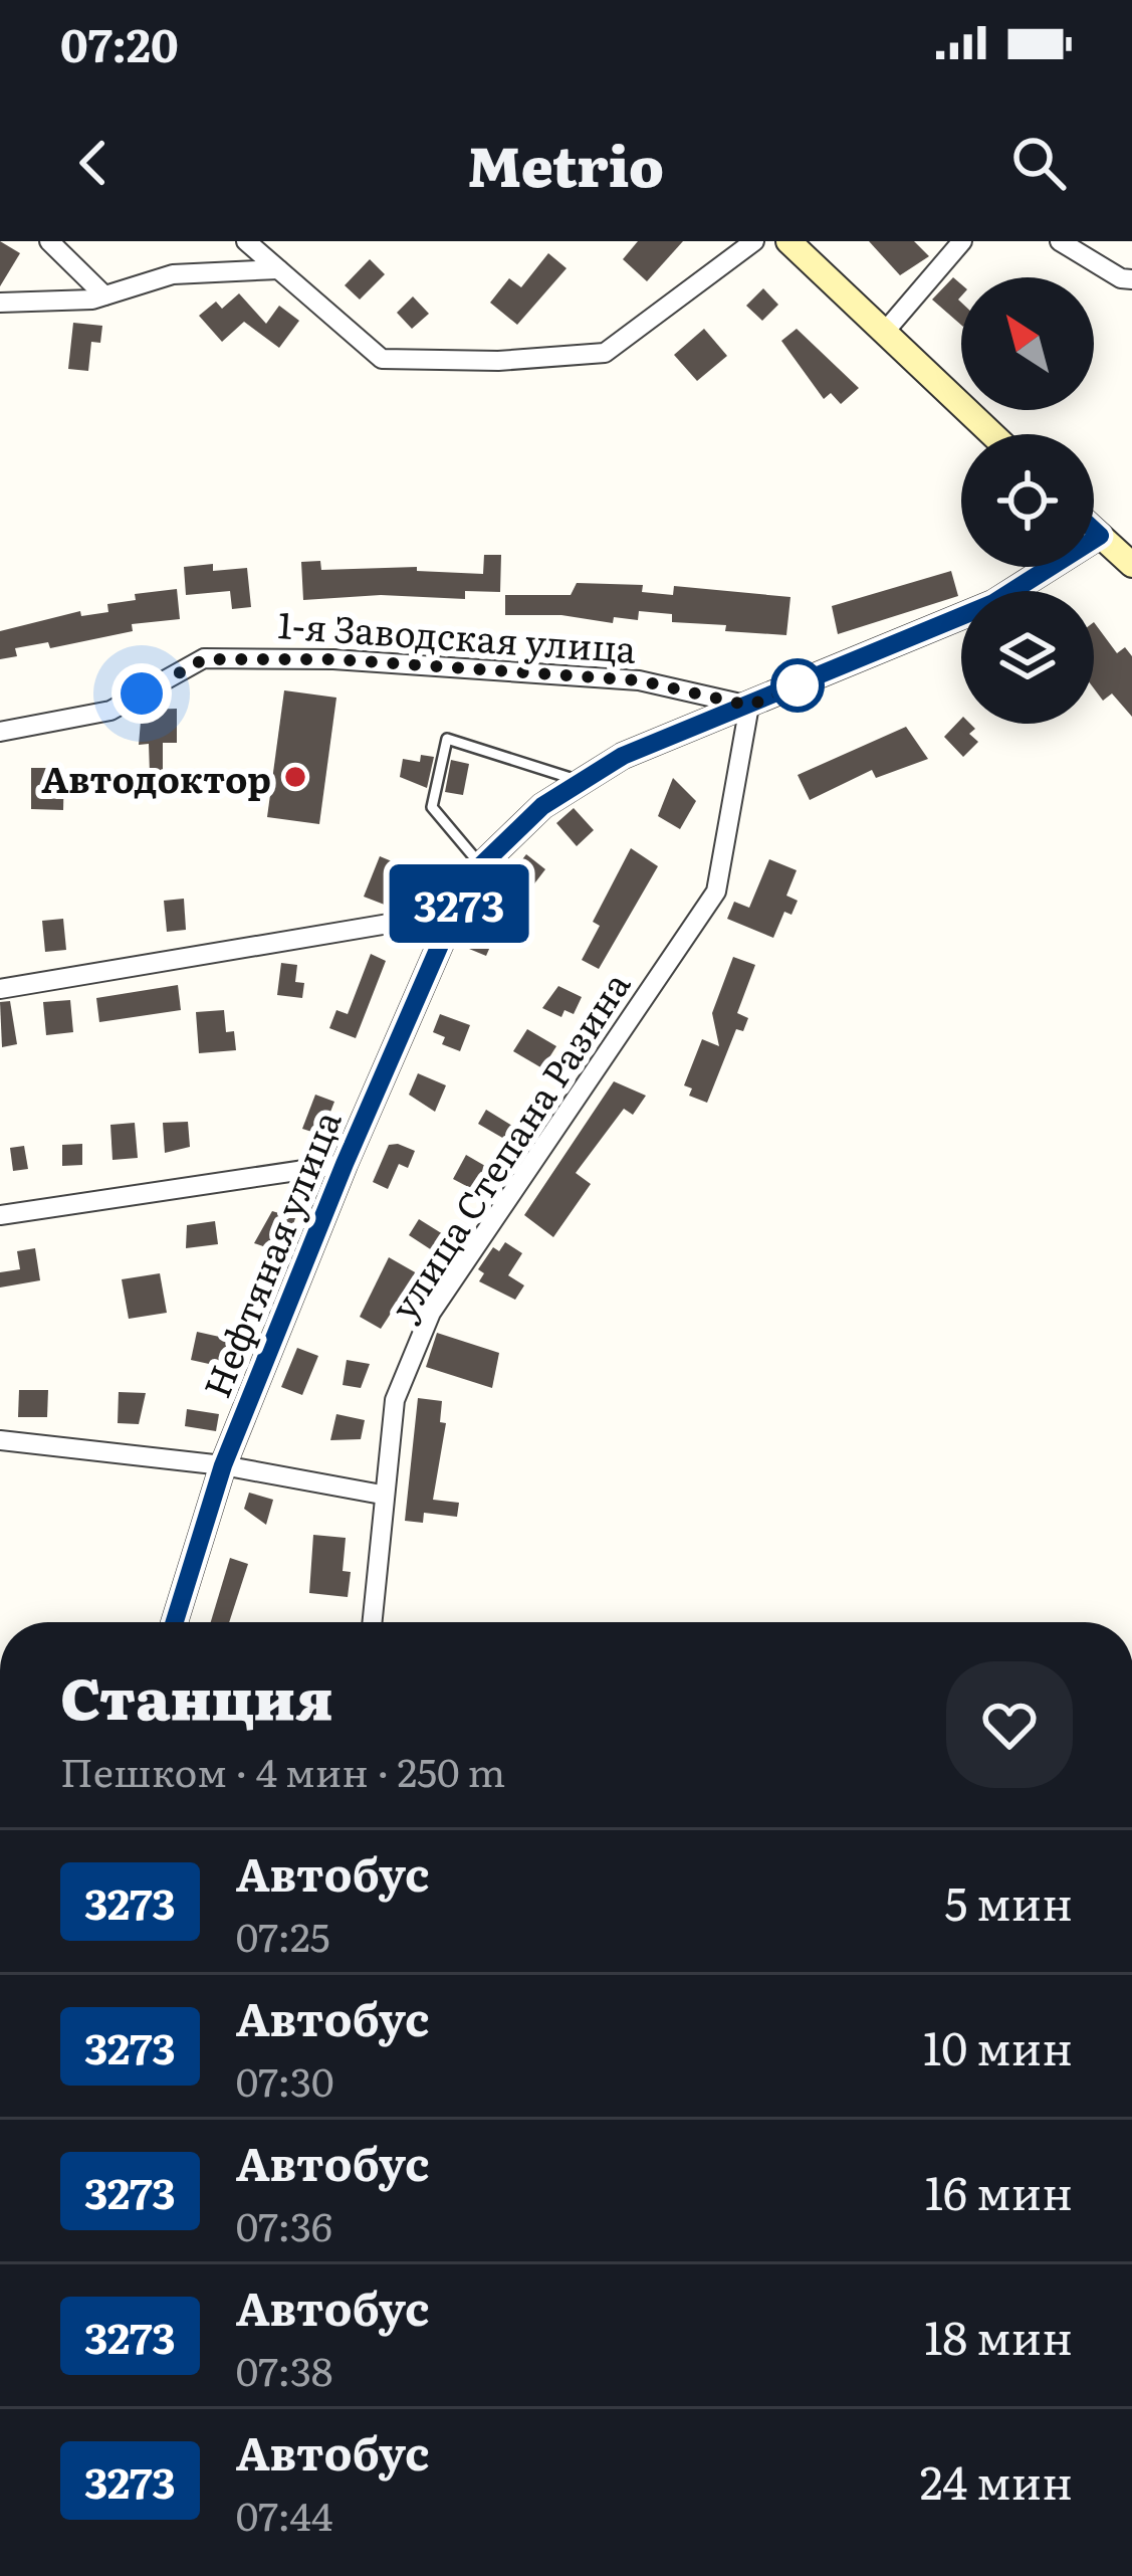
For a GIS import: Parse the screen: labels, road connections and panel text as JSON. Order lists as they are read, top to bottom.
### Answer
{
  "streets": {
    "main road": ["Нефтяная улица"],
    "street": ["1-я Заводская улица", "улица Степана Разина"]
  },
  "crossings": [
    ["1-я Заводская улица", "улица Степана Разина"],
    ["1-я Заводская улица", "Нефтяная улица"],
    ["улица Степана Разина", "Нефтяная улица"]
  ],
  "places": ["Автодоктор"],
  "lines": ["bus line 3273"],
  "north": "top left",
  "page": {
    "status": "07:20",
    "header": "Metrio",
    "on_map": "3273",
    "heading": ["Станция", "Пешком · 4 мин · 250 m"],
    "list": [
      {
        "mark": "3273",
        "name": "Автобус",
        "note": "07:25",
        "value": "5 мин"
      },
      {
        "mark": "3273",
        "name": "Автобус",
        "note": "07:30",
        "value": "10 мин"
      },
      {
        "mark": "3273",
        "name": "Автобус",
        "note": "07:36",
        "value": "16 мин"
      },
      {
        "mark": "3273",
        "name": "Автобус",
        "note": "07:38",
        "value": "18 мин"
      },
      {
        "mark": "3273",
        "name": "Автобус",
        "note": "07:44",
        "value": "24 мин"
      }
    ]
  }
}
